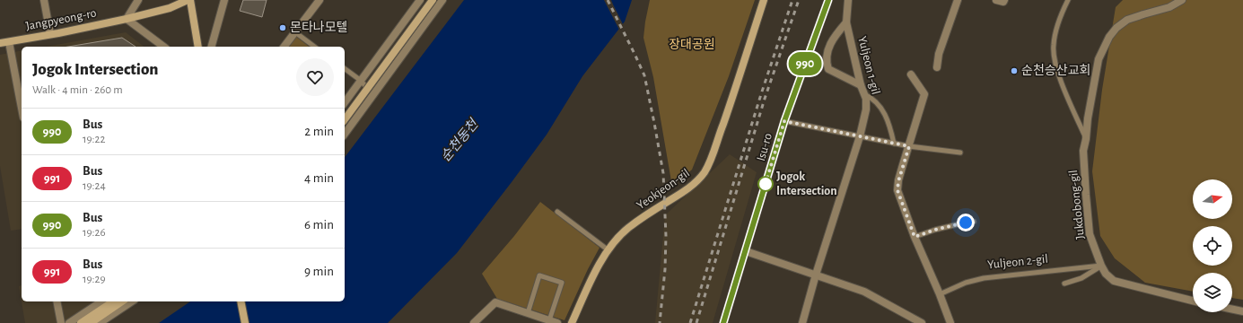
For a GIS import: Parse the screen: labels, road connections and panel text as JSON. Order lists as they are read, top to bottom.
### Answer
{
  "streets": {
    "main road": ["Jangpyeong-ro", "Isu-ro", "Yeokjeon-gil"],
    "street": ["Yuljeon 1-gil", "Jukdobong-gil"],
    "lane": ["Yuljeon 2-gil"]
  },
  "crossings": [
    ["Jukdobong-gil", "Yuljeon 2-gil"]
  ],
  "water": ["순천동천"],
  "parks": ["장대공원"],
  "places": ["몬타나모텔", "순천승산교회", "Jogok Intersection"],
  "lines": ["bus line 990"],
  "north": "right",
  "page": {
    "on_map": "990",
    "heading": ["Jogok Intersection", "Walk · 4 min · 260 m"],
    "list": [
      {
        "mark": "990",
        "name": "Bus",
        "note": "19:22",
        "value": "2 min"
      },
      {
        "mark": "991",
        "name": "Bus",
        "note": "19:24",
        "value": "4 min"
      },
      {
        "mark": "990",
        "name": "Bus",
        "note": "19:26",
        "value": "6 min"
      },
      {
        "mark": "991",
        "name": "Bus",
        "note": "19:29",
        "value": "9 min"
      }
    ]
  }
}
